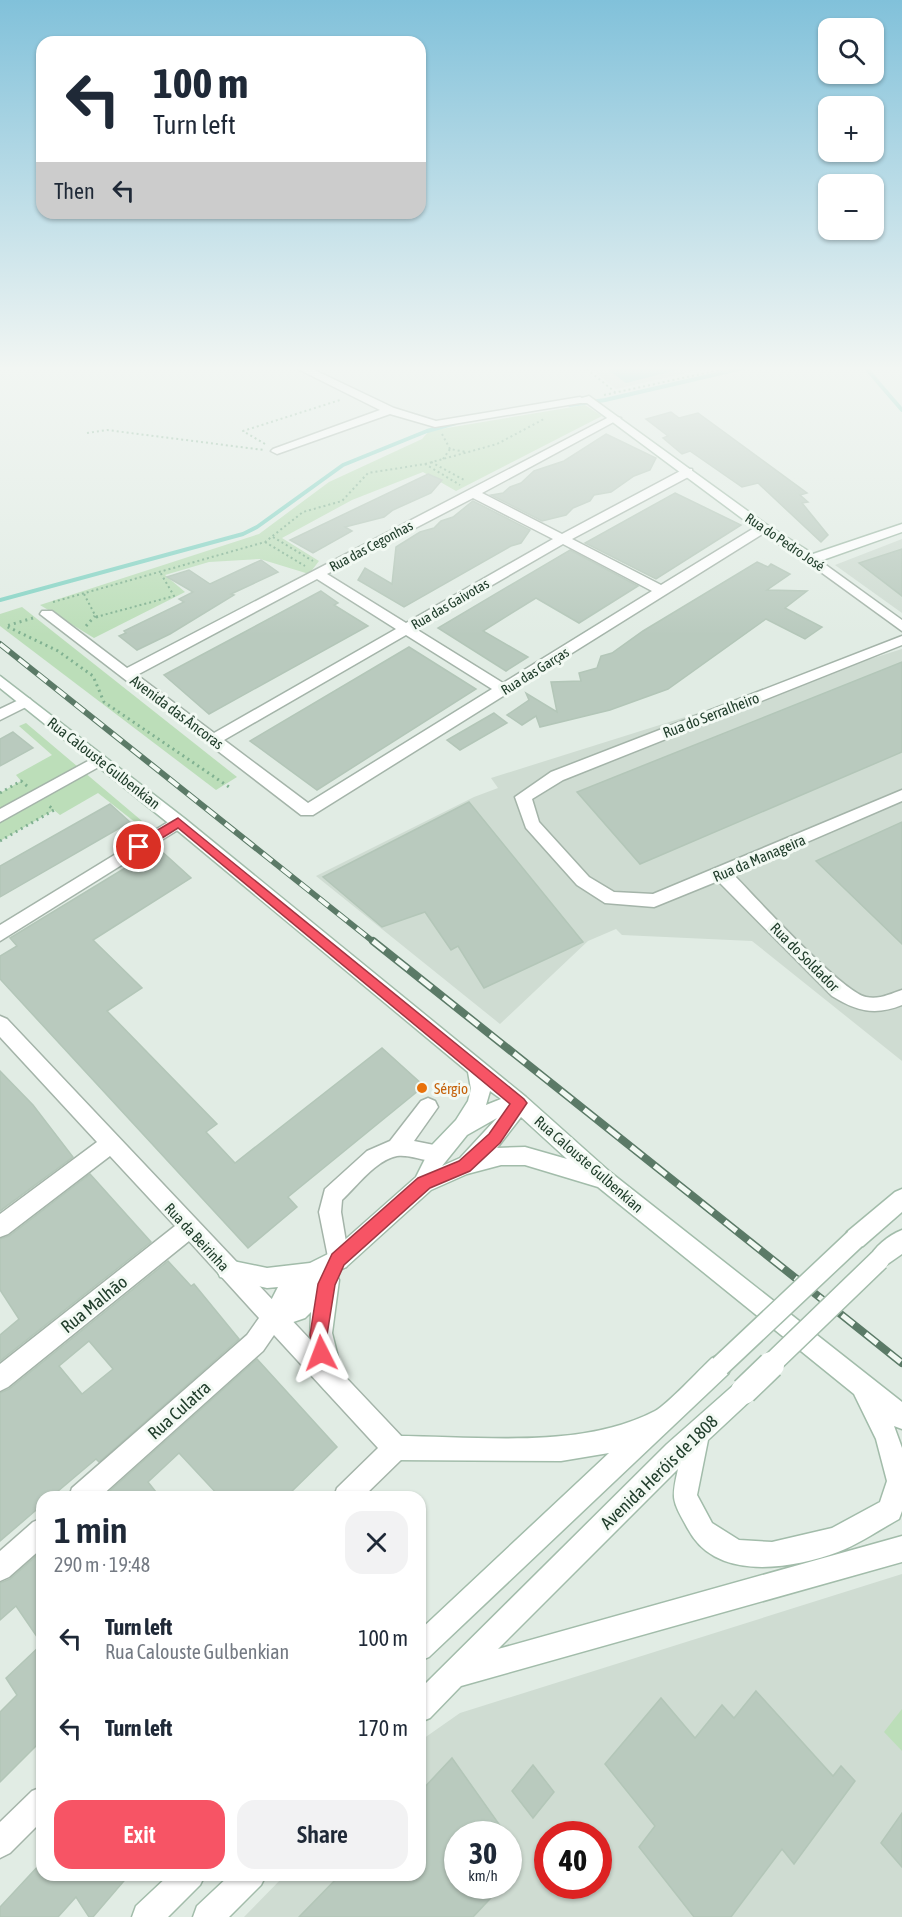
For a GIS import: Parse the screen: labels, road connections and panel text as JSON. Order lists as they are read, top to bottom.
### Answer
{
  "streets": {
    "street": [
      "Rua do Pedro José",
      "Rua das Cegonhas",
      "Rua das Gaivotas",
      "Rua das Garças",
      "Avenida das Âncoras",
      "Rua do Serralheiro",
      "Rua Calouste Gulbenkian",
      "Rua da Manageira",
      "Rua do Soldador",
      "Rua da Beirinha",
      "Rua Malhão",
      "Rua Culatra",
      "Avenida Heróis de 1808"
    ]
  },
  "crossings": [
    ["Rua do Pedro José", "Rua das Gaivotas"],
    ["Rua do Pedro José", "Rua das Garças"],
    ["Rua das Cegonhas", "Avenida das Âncoras"],
    ["Rua das Gaivotas", "Avenida das Âncoras"],
    ["Rua das Garças", "Avenida das Âncoras"],
    ["Rua do Serralheiro", "Rua da Manageira"],
    ["Rua da Manageira", "Rua do Soldador"],
    ["Rua da Beirinha", "Rua Malhão"],
    ["Rua da Beirinha", "Rua Culatra"]
  ],
  "places": ["Sérgio"],
  "page": {
    "map_buttons": ["+", "−"],
    "turn": ["100 m", "Turn left"],
    "then": "Then",
    "heading": ["1 min", "290 m · 19:48"],
    "list": [
      {
        "name": "Turn left",
        "note": "Rua Calouste Gulbenkian",
        "value": "100 m"
      },
      {
        "name": "Turn left",
        "value": "170 m"
      }
    ],
    "buttons": ["Exit", "Share"],
    "speed": "30 km/h",
    "limit": "40"
  }
}
